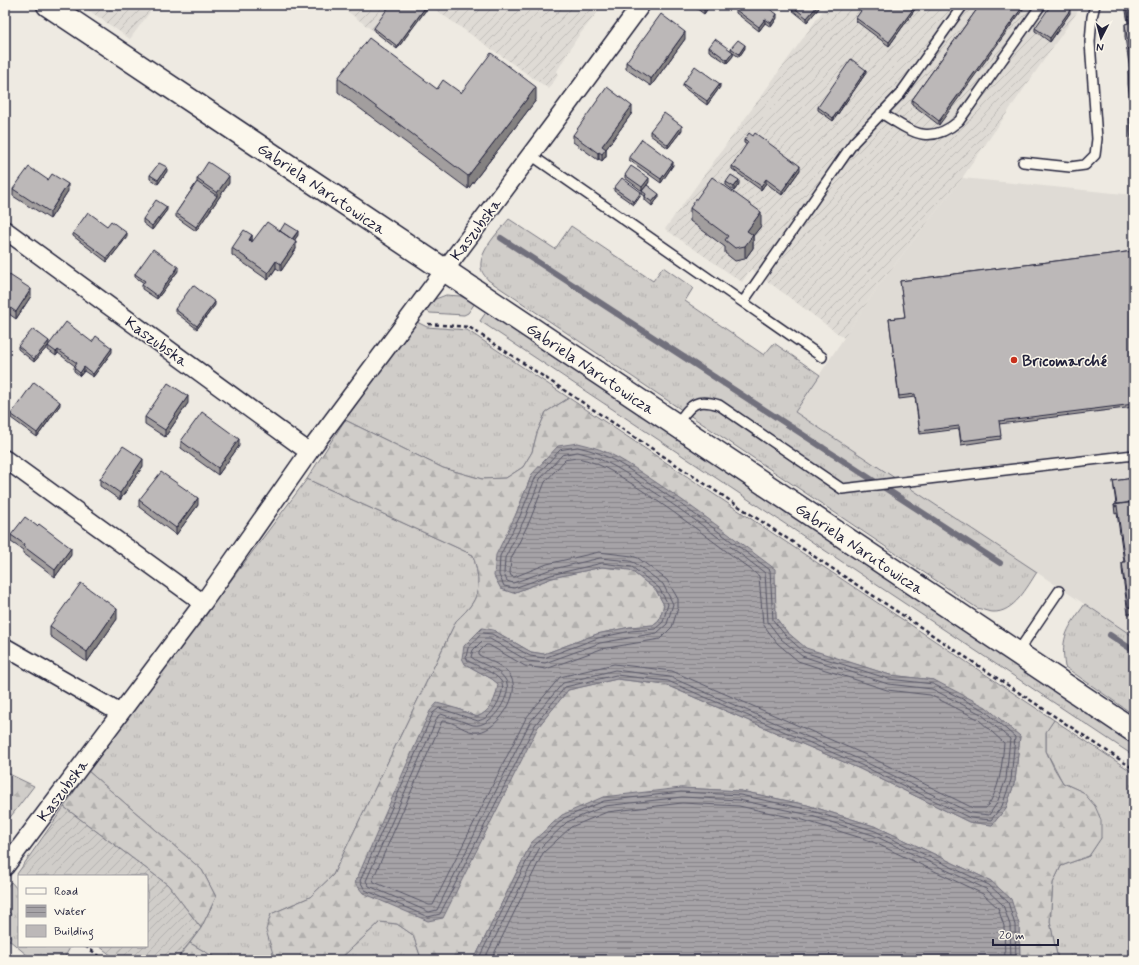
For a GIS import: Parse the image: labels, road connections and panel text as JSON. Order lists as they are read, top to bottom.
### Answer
{
  "streets": {
    "main road": ["Gabriela Narutowicza"],
    "street": ["Kaszubska"]
  },
  "crossings": [
    ["Gabriela Narutowicza", "Kaszubska"]
  ],
  "places": ["Bricomarché"],
  "legend": ["Road", "Water", "Building"],
  "scale_bar": "20 m",
  "north": "bottom"
}
